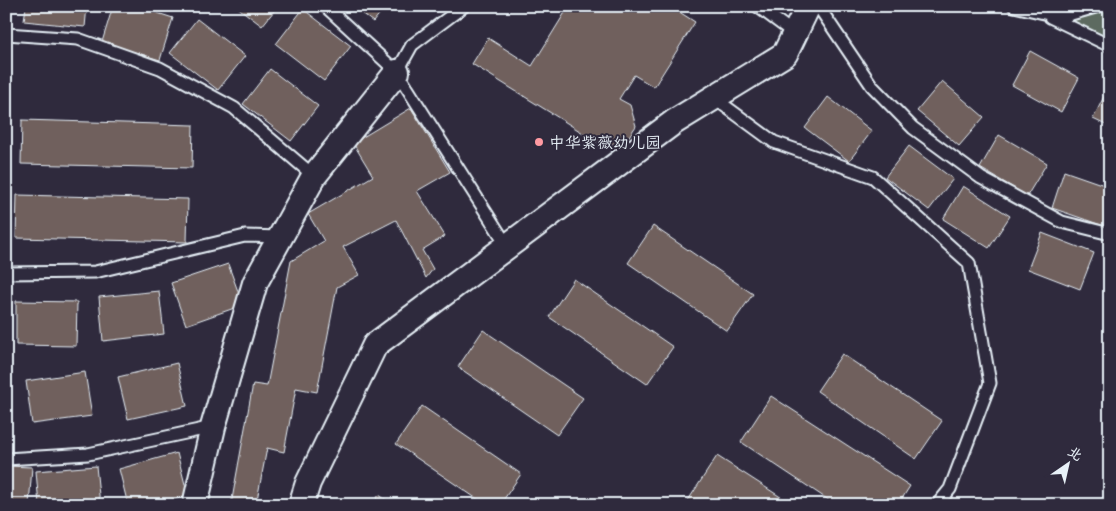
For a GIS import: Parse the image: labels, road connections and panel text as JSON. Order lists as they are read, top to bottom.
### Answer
{
  "places": ["中华紫薇幼儿园"],
  "north": "top right"
}
